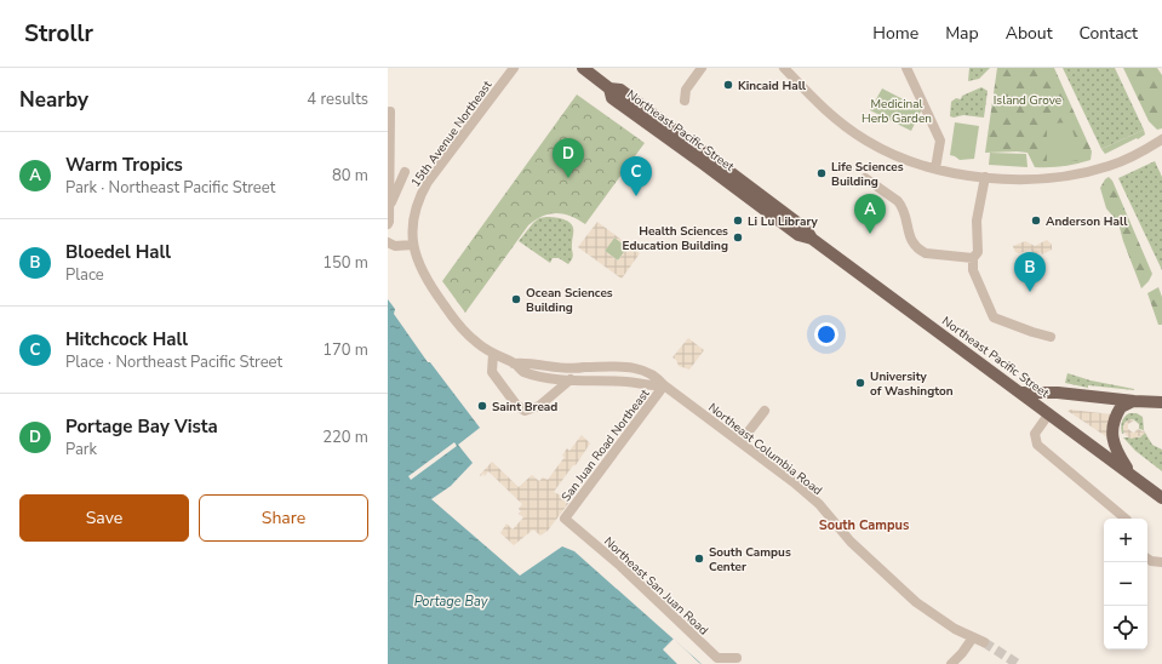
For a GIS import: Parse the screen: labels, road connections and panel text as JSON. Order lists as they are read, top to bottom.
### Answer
{
  "streets": {
    "main road": ["Northeast Pacific Street"],
    "street": [
      "15th Avenue Northeast",
      "San Juan Road Northeast",
      "Northeast Columbia Road",
      "Northeast San Juan Road"
    ]
  },
  "crossings": [
    ["San Juan Road Northeast", "Northeast Columbia Road"],
    ["San Juan Road Northeast", "Northeast San Juan Road"]
  ],
  "districts": ["South Campus"],
  "water": ["Portage Bay"],
  "parks": ["Island Grove", "Medicinal Herb Garden"],
  "places": [
    "Kincaid Hall",
    "Life Sciences Building",
    "Li Lu Library",
    "Anderson Hall",
    "Health Sciences Education Building",
    "Ocean Sciences Building",
    "University of Washington",
    "Saint Bread",
    "South Campus Center"
  ],
  "page": {
    "header": "Strollr",
    "nav": [
      "Home",
      "Map",
      "About",
      "Contact"
    ],
    "heading": ["Nearby", "4 results"],
    "list": [
      {
        "mark": "A",
        "name": "Warm Tropics",
        "note": "Park · Northeast Pacific Street",
        "value": "80 m"
      },
      {
        "mark": "B",
        "name": "Bloedel Hall",
        "note": "Place",
        "value": "150 m"
      },
      {
        "mark": "C",
        "name": "Hitchcock Hall",
        "note": "Place · Northeast Pacific Street",
        "value": "170 m"
      },
      {
        "mark": "D",
        "name": "Portage Bay Vista",
        "note": "Park",
        "value": "220 m"
      }
    ],
    "pins": [
      "D",
      "C",
      "A",
      "B"
    ],
    "buttons": ["Save", "Share"],
    "map_buttons": ["+", "−"]
  }
}
